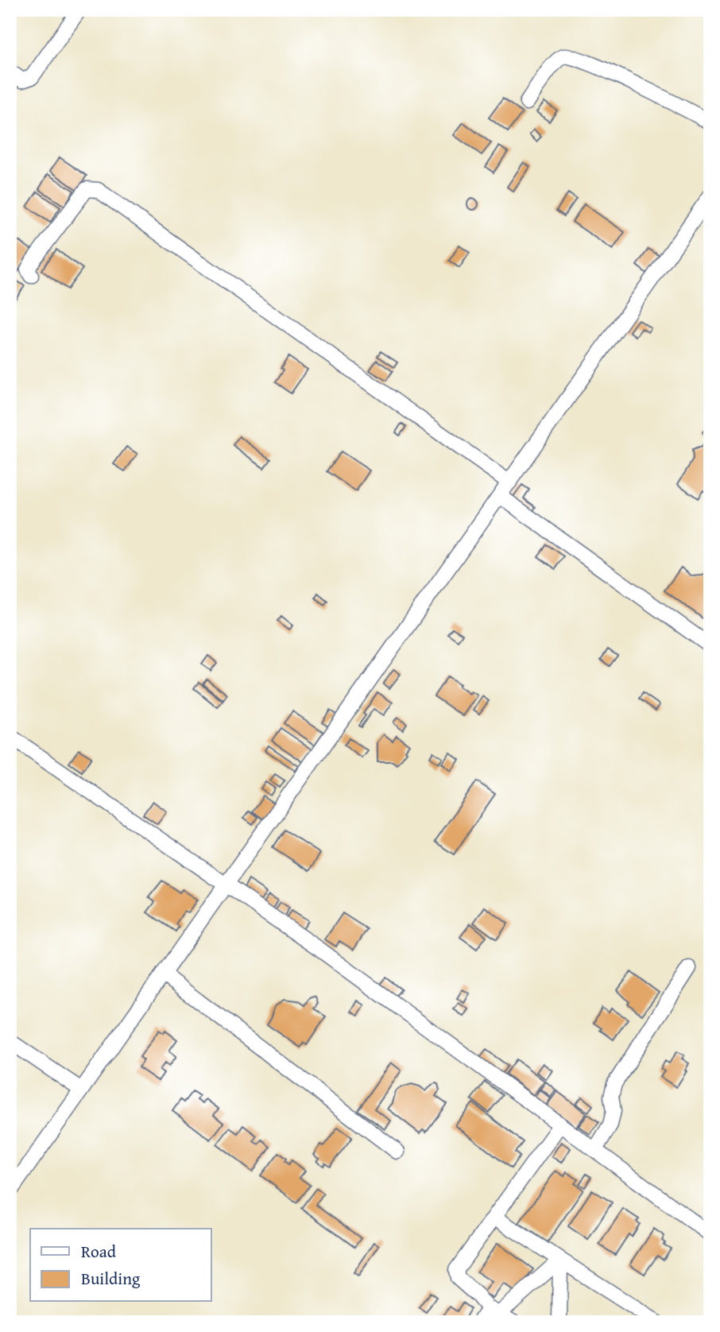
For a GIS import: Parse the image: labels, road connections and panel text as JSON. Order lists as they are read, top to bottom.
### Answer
{
  "legend": ["Road", "Building"]
}
